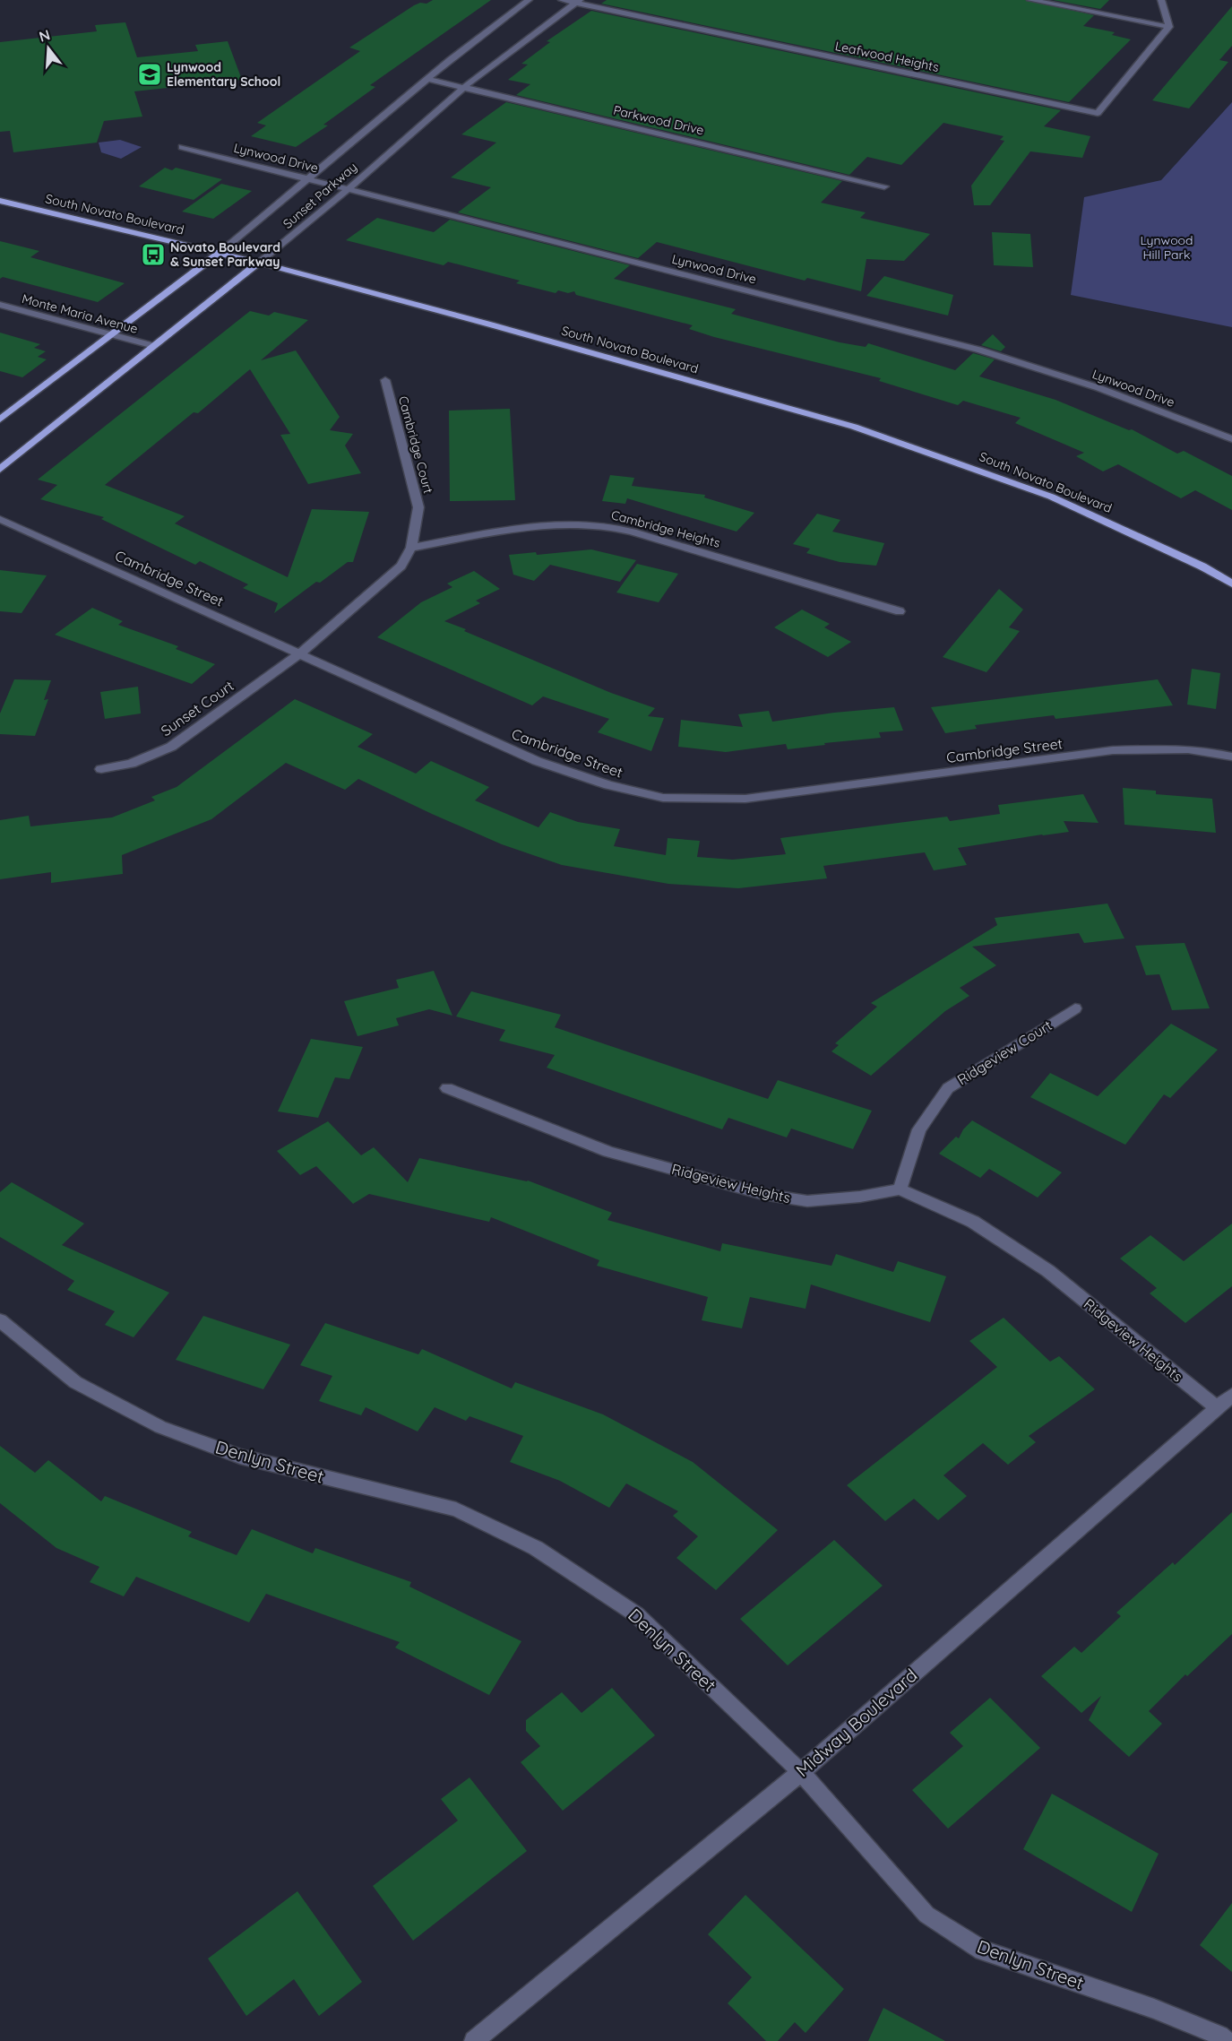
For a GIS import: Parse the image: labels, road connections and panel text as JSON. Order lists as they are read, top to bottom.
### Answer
{
  "streets": {
    "main road": ["Sunset Parkway", "South Novato Boulevard"],
    "street": [
      "Leafwood Heights",
      "Parkwood Drive",
      "Lynwood Drive",
      "Monte Maria Avenue",
      "Cambridge Court",
      "Cambridge Heights",
      "Cambridge Street",
      "Sunset Court",
      "Ridgeview Court",
      "Ridgeview Heights",
      "Denlyn Street",
      "Midway Boulevard"
    ]
  },
  "crossings": [
    ["Leafwood Heights", "Sunset Parkway"],
    ["Parkwood Drive", "Sunset Parkway"],
    ["Lynwood Drive", "Sunset Parkway"],
    ["Sunset Parkway", "South Novato Boulevard"],
    ["Sunset Parkway", "Monte Maria Avenue"],
    ["Cambridge Court", "Cambridge Heights"],
    ["Cambridge Street", "Sunset Court"],
    ["Ridgeview Court", "Ridgeview Heights"],
    ["Ridgeview Heights", "Midway Boulevard"],
    ["Denlyn Street", "Midway Boulevard"]
  ],
  "parks": ["Lynwood Hill Park"],
  "places": {
    "school or university": ["Lynwood Elementary School"],
    "bus stop": ["Novato Boulevard & Sunset Parkway"]
  },
  "north": "top"
}
